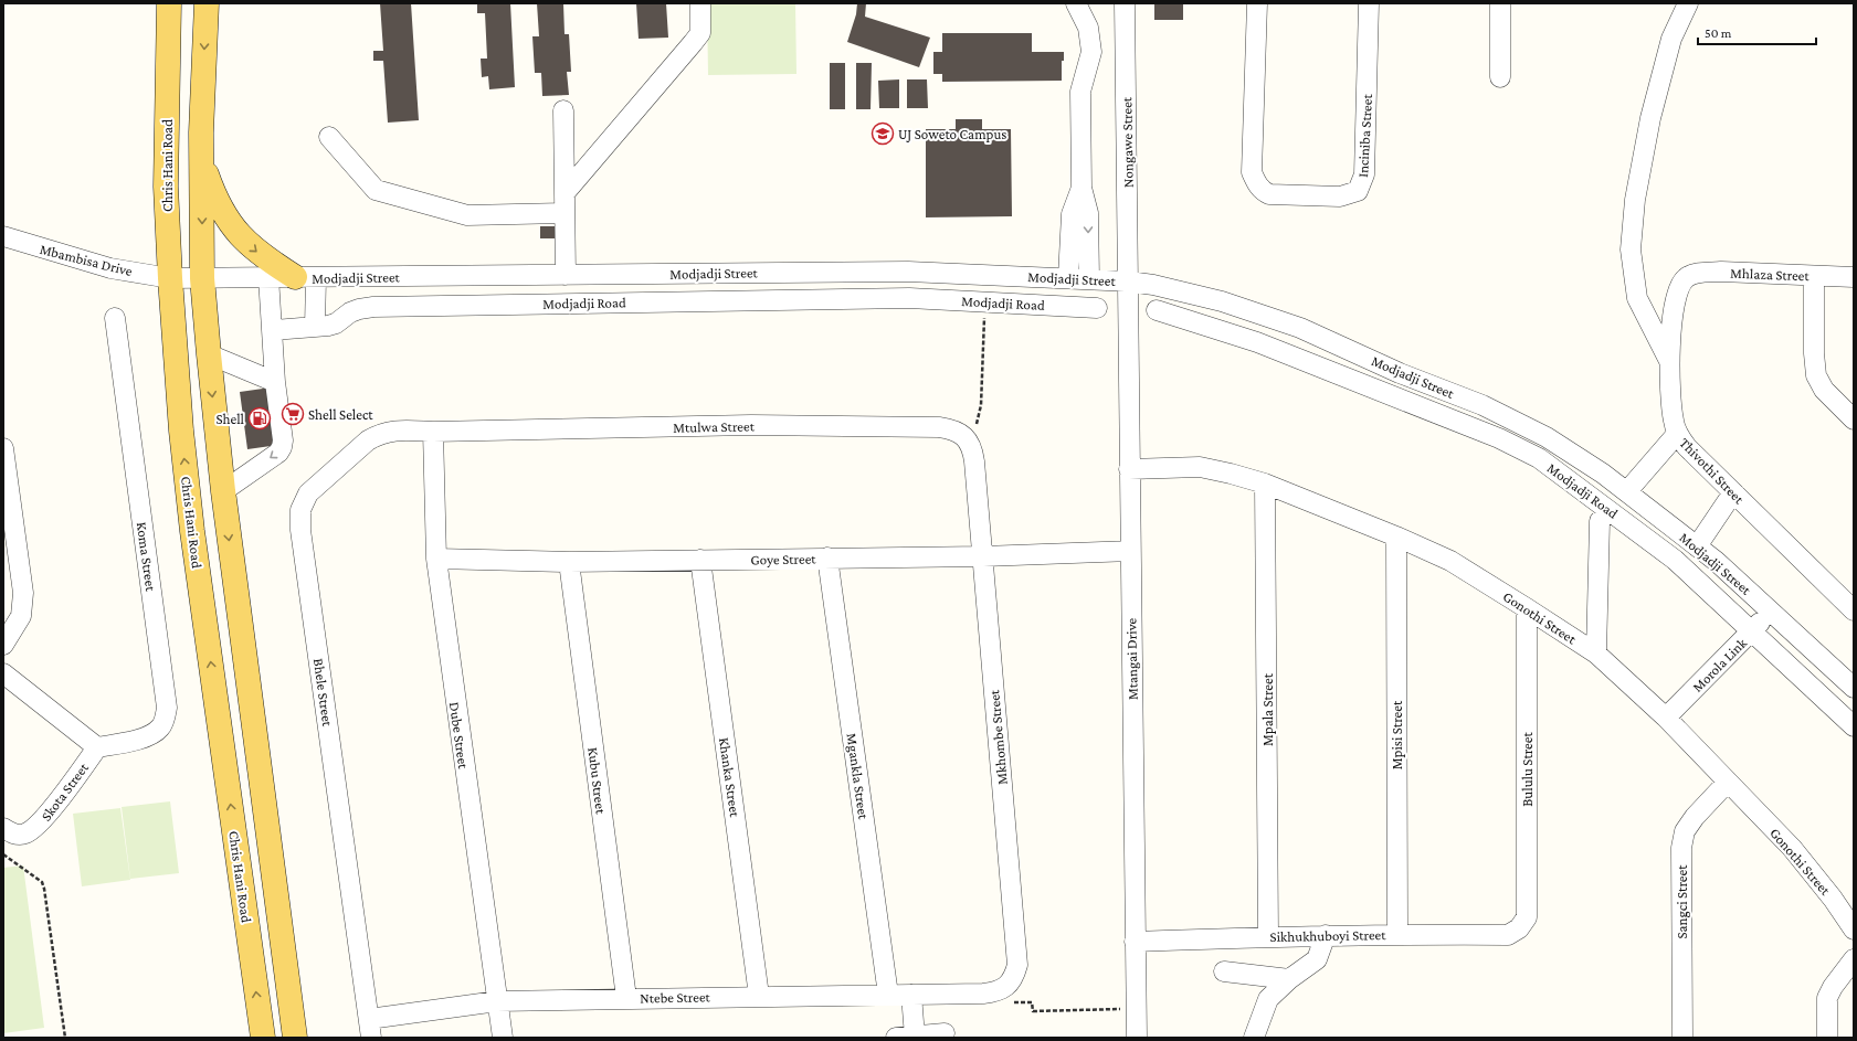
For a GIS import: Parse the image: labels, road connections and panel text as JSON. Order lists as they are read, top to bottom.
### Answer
{
  "streets": {
    "main road": ["Chris Hani Road"],
    "street": [
      "Inciniba Street",
      "Nongawe Street",
      "Mbambisa Drive",
      "Modjadji Street",
      "Mhlaza Street",
      "Modjadji Road",
      "Mtulwa Street",
      "Thivothi Street",
      "Koma Street",
      "Goye Street",
      "Gonothi Street",
      "Mtangai Drive",
      "Morola Link",
      "Bhele Street",
      "Mpala Street",
      "Dube Street",
      "Mpisi Street",
      "Mkhombe Street",
      "Bululu Street",
      "Mgankla Street",
      "Khanka Street",
      "Kubu Street",
      "Skota Street",
      "Sangci Street",
      "Sikhukhuboyi Street",
      "Ntebe Street"
    ]
  },
  "crossings": [
    ["Nongawe Street", "Modjadji Street"],
    ["Nongawe Street", "Mtangai Drive"],
    ["Chris Hani Road", "Mbambisa Drive"],
    ["Chris Hani Road", "Modjadji Street"],
    ["Mbambisa Drive", "Modjadji Street"],
    ["Modjadji Street", "Mtangai Drive"],
    ["Modjadji Street", "Morola Link"],
    ["Mhlaza Street", "Thivothi Street"],
    ["Modjadji Road", "Morola Link"],
    ["Mtulwa Street", "Bhele Street"],
    ["Mtulwa Street", "Dube Street"],
    ["Mtulwa Street", "Mkhombe Street"],
    ["Koma Street", "Skota Street"],
    ["Goye Street", "Mtangai Drive"],
    ["Goye Street", "Dube Street"],
    ["Goye Street", "Mkhombe Street"],
    ["Goye Street", "Mgankla Street"],
    ["Goye Street", "Khanka Street"],
    ["Goye Street", "Kubu Street"],
    ["Gonothi Street", "Mtangai Drive"],
    ["Gonothi Street", "Morola Link"],
    ["Gonothi Street", "Mpala Street"],
    ["Gonothi Street", "Mpisi Street"],
    ["Gonothi Street", "Bululu Street"],
    ["Gonothi Street", "Sangci Street"],
    ["Mtangai Drive", "Sikhukhuboyi Street"],
    ["Bhele Street", "Dube Street"],
    ["Bhele Street", "Ntebe Street"],
    ["Mpala Street", "Sikhukhuboyi Street"],
    ["Dube Street", "Ntebe Street"],
    ["Mpisi Street", "Sikhukhuboyi Street"],
    ["Mkhombe Street", "Ntebe Street"],
    ["Bululu Street", "Sikhukhuboyi Street"],
    ["Mgankla Street", "Ntebe Street"],
    ["Khanka Street", "Ntebe Street"],
    ["Kubu Street", "Ntebe Street"]
  ],
  "places": {
    "school or university": ["UJ Soweto Campus"],
    "supermarket": ["Shell Select"],
    "fuel station": ["Shell"]
  },
  "scale_bar": "50 m"
}
